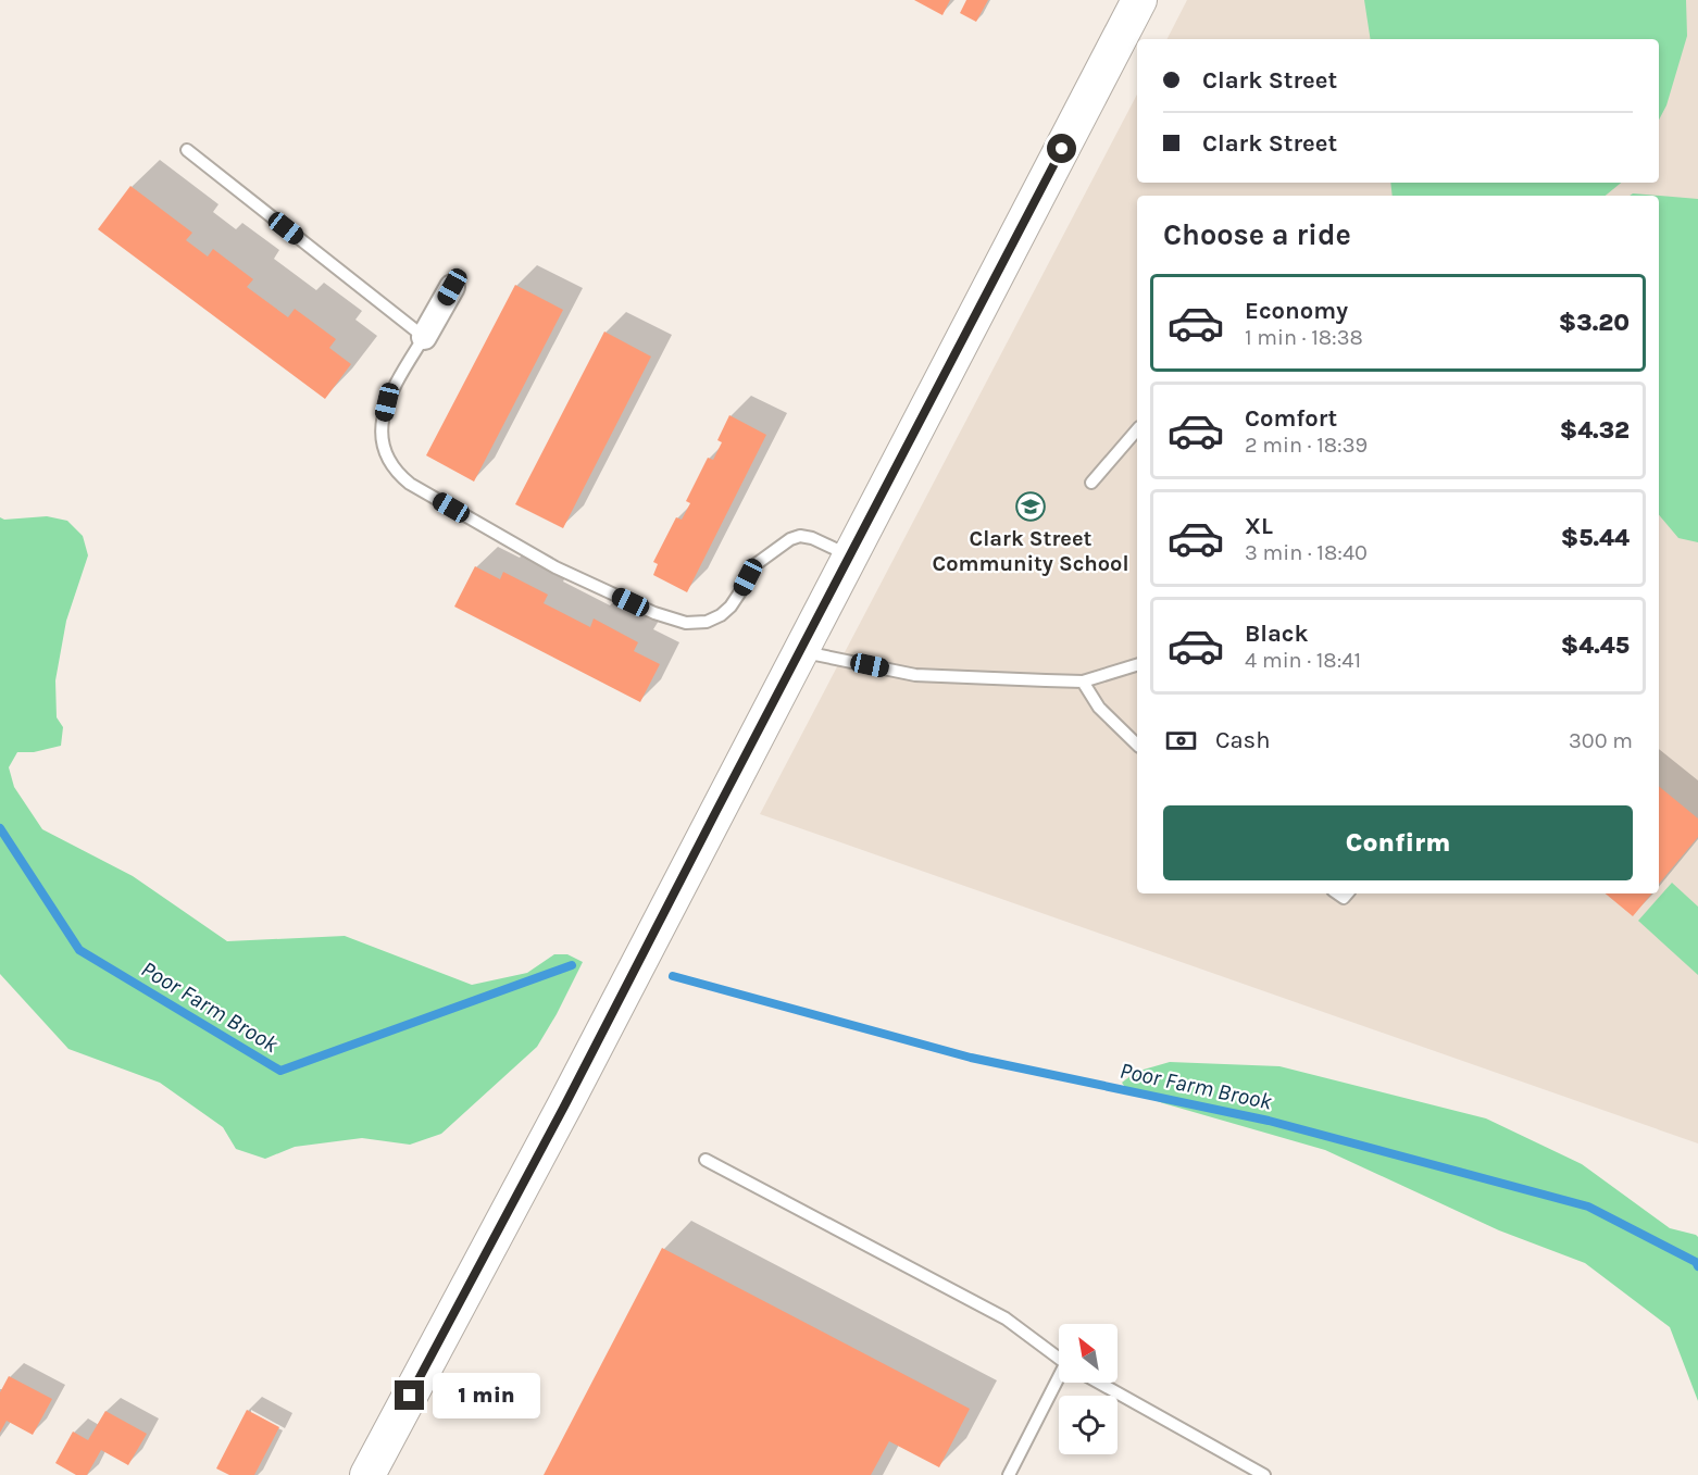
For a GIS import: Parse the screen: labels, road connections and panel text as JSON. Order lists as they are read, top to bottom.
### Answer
{
  "water": ["Poor Farm Brook"],
  "places": {
    "school or university": ["Clark Street Community School"]
  },
  "north": "top left",
  "page": {
    "banner": ["Clark Street", "Clark Street"],
    "heading": "Choose a ride",
    "list": [
      {
        "name": "Economy",
        "note": "1 min · 18:38",
        "value": "$3.20"
      },
      {
        "name": "Comfort",
        "note": "2 min · 18:39",
        "value": "$4.32"
      },
      {
        "name": "XL",
        "note": "3 min · 18:40",
        "value": "$5.44"
      },
      {
        "name": "Black",
        "note": "4 min · 18:41",
        "value": "$4.45"
      }
    ],
    "pay": ["Cash", "300 m"],
    "buttons": "Confirm",
    "bubble": "1 min"
  }
}
